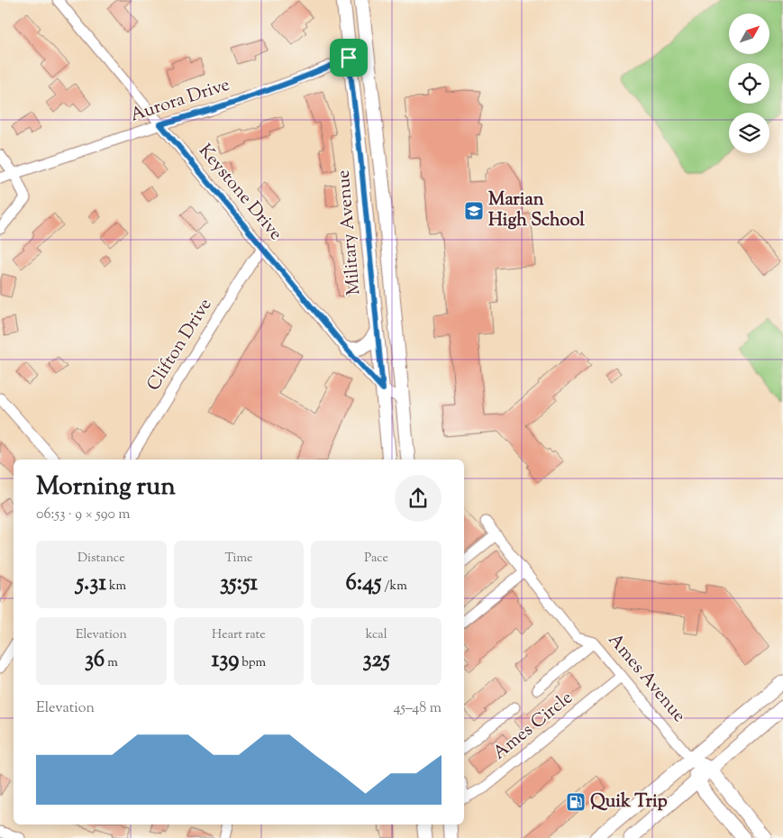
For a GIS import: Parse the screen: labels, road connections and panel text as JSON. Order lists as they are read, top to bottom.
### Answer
{
  "streets": {
    "main road": ["Military Avenue", "Ames Avenue"],
    "street": [
      "Aurora Drive",
      "Keystone Drive",
      "Clifton Drive",
      "Ames Circle"
    ]
  },
  "crossings": [
    ["Aurora Drive", "Keystone Drive"],
    ["Aurora Drive", "Military Avenue"],
    ["Keystone Drive", "Military Avenue"],
    ["Keystone Drive", "Clifton Drive"],
    ["Ames Avenue", "Ames Circle"]
  ],
  "places": {
    "school or university": ["Marian High School"],
    "fuel station": ["Quik Trip"]
  },
  "north": "top right",
  "page": {
    "heading": ["Morning run", "06:53 · 9 × 590 m"],
    "stats": [
      ["Distance", "5.31 km"],
      ["Time", "35:51"],
      ["Pace", "6:45 /km"],
      ["Elevation", "36 m"],
      ["Heart rate", "139 bpm"],
      ["kcal", "325"]
    ],
    "chart": ["Elevation", "45–48 m"]
  }
}
